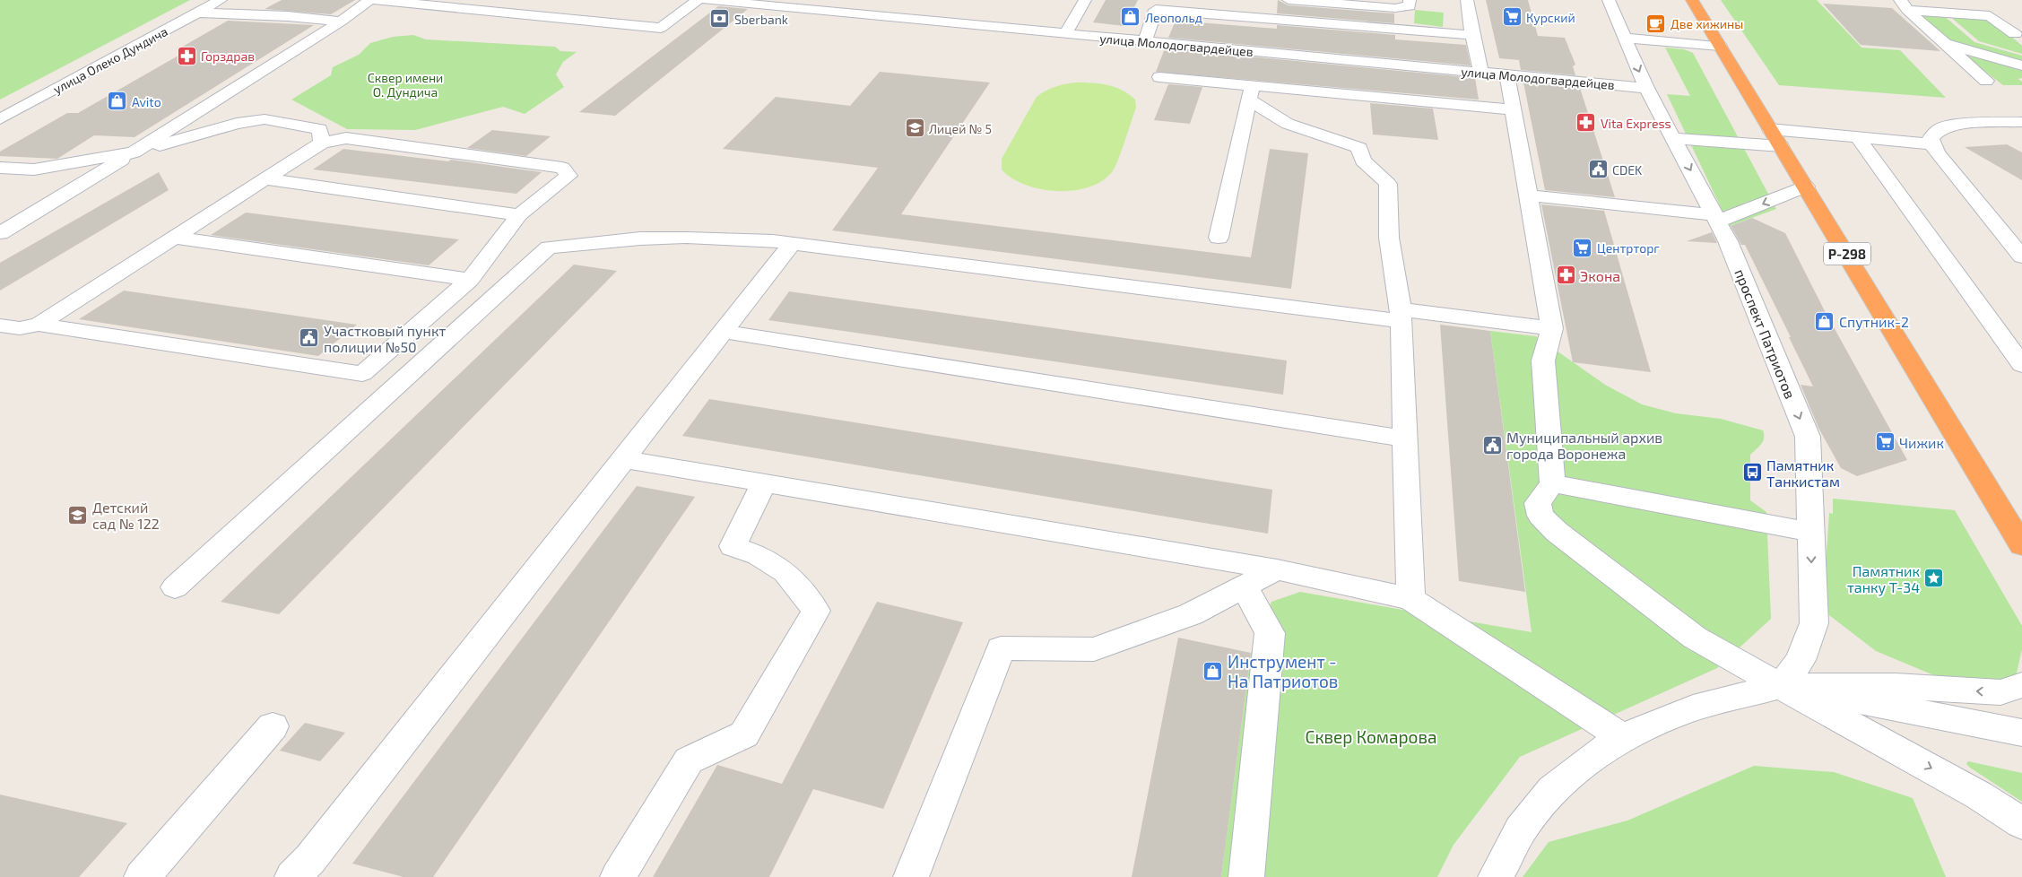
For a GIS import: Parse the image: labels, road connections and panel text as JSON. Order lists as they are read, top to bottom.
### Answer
{
  "streets": {
    "highway": ["Р-298"],
    "street": ["улица Молодогвардейцев", "улица Олеко Дундича", "проспект Патриотов"]
  },
  "crossings": [
    ["улица Молодогвардейцев", "проспект Патриотов"]
  ],
  "parks": ["Сквер имени О. Дундича", "Сквер Комарова"],
  "places": {
    "shop": [
      "Леопольд",
      "Avito",
      "Спутник-2",
      "Инструмент - На Патриотов"
    ],
    "supermarket": ["Курский", "Центрторг", "Чижик"],
    "bank": ["Sberbank"],
    "cafe": ["Две хижины"],
    "pharmacy": ["Горздрав", "Vita Express", "Экона"],
    "school or university": ["Лицей № 5", "Детский сад № 122"],
    "public building": ["CDEK", "Участковый пункт полиции №50", "Муниципальный архив города Воронежа"],
    "bus stop": ["Памятник Танкистам"],
    "place": ["Памятник танку Т-34"]
  }
}
